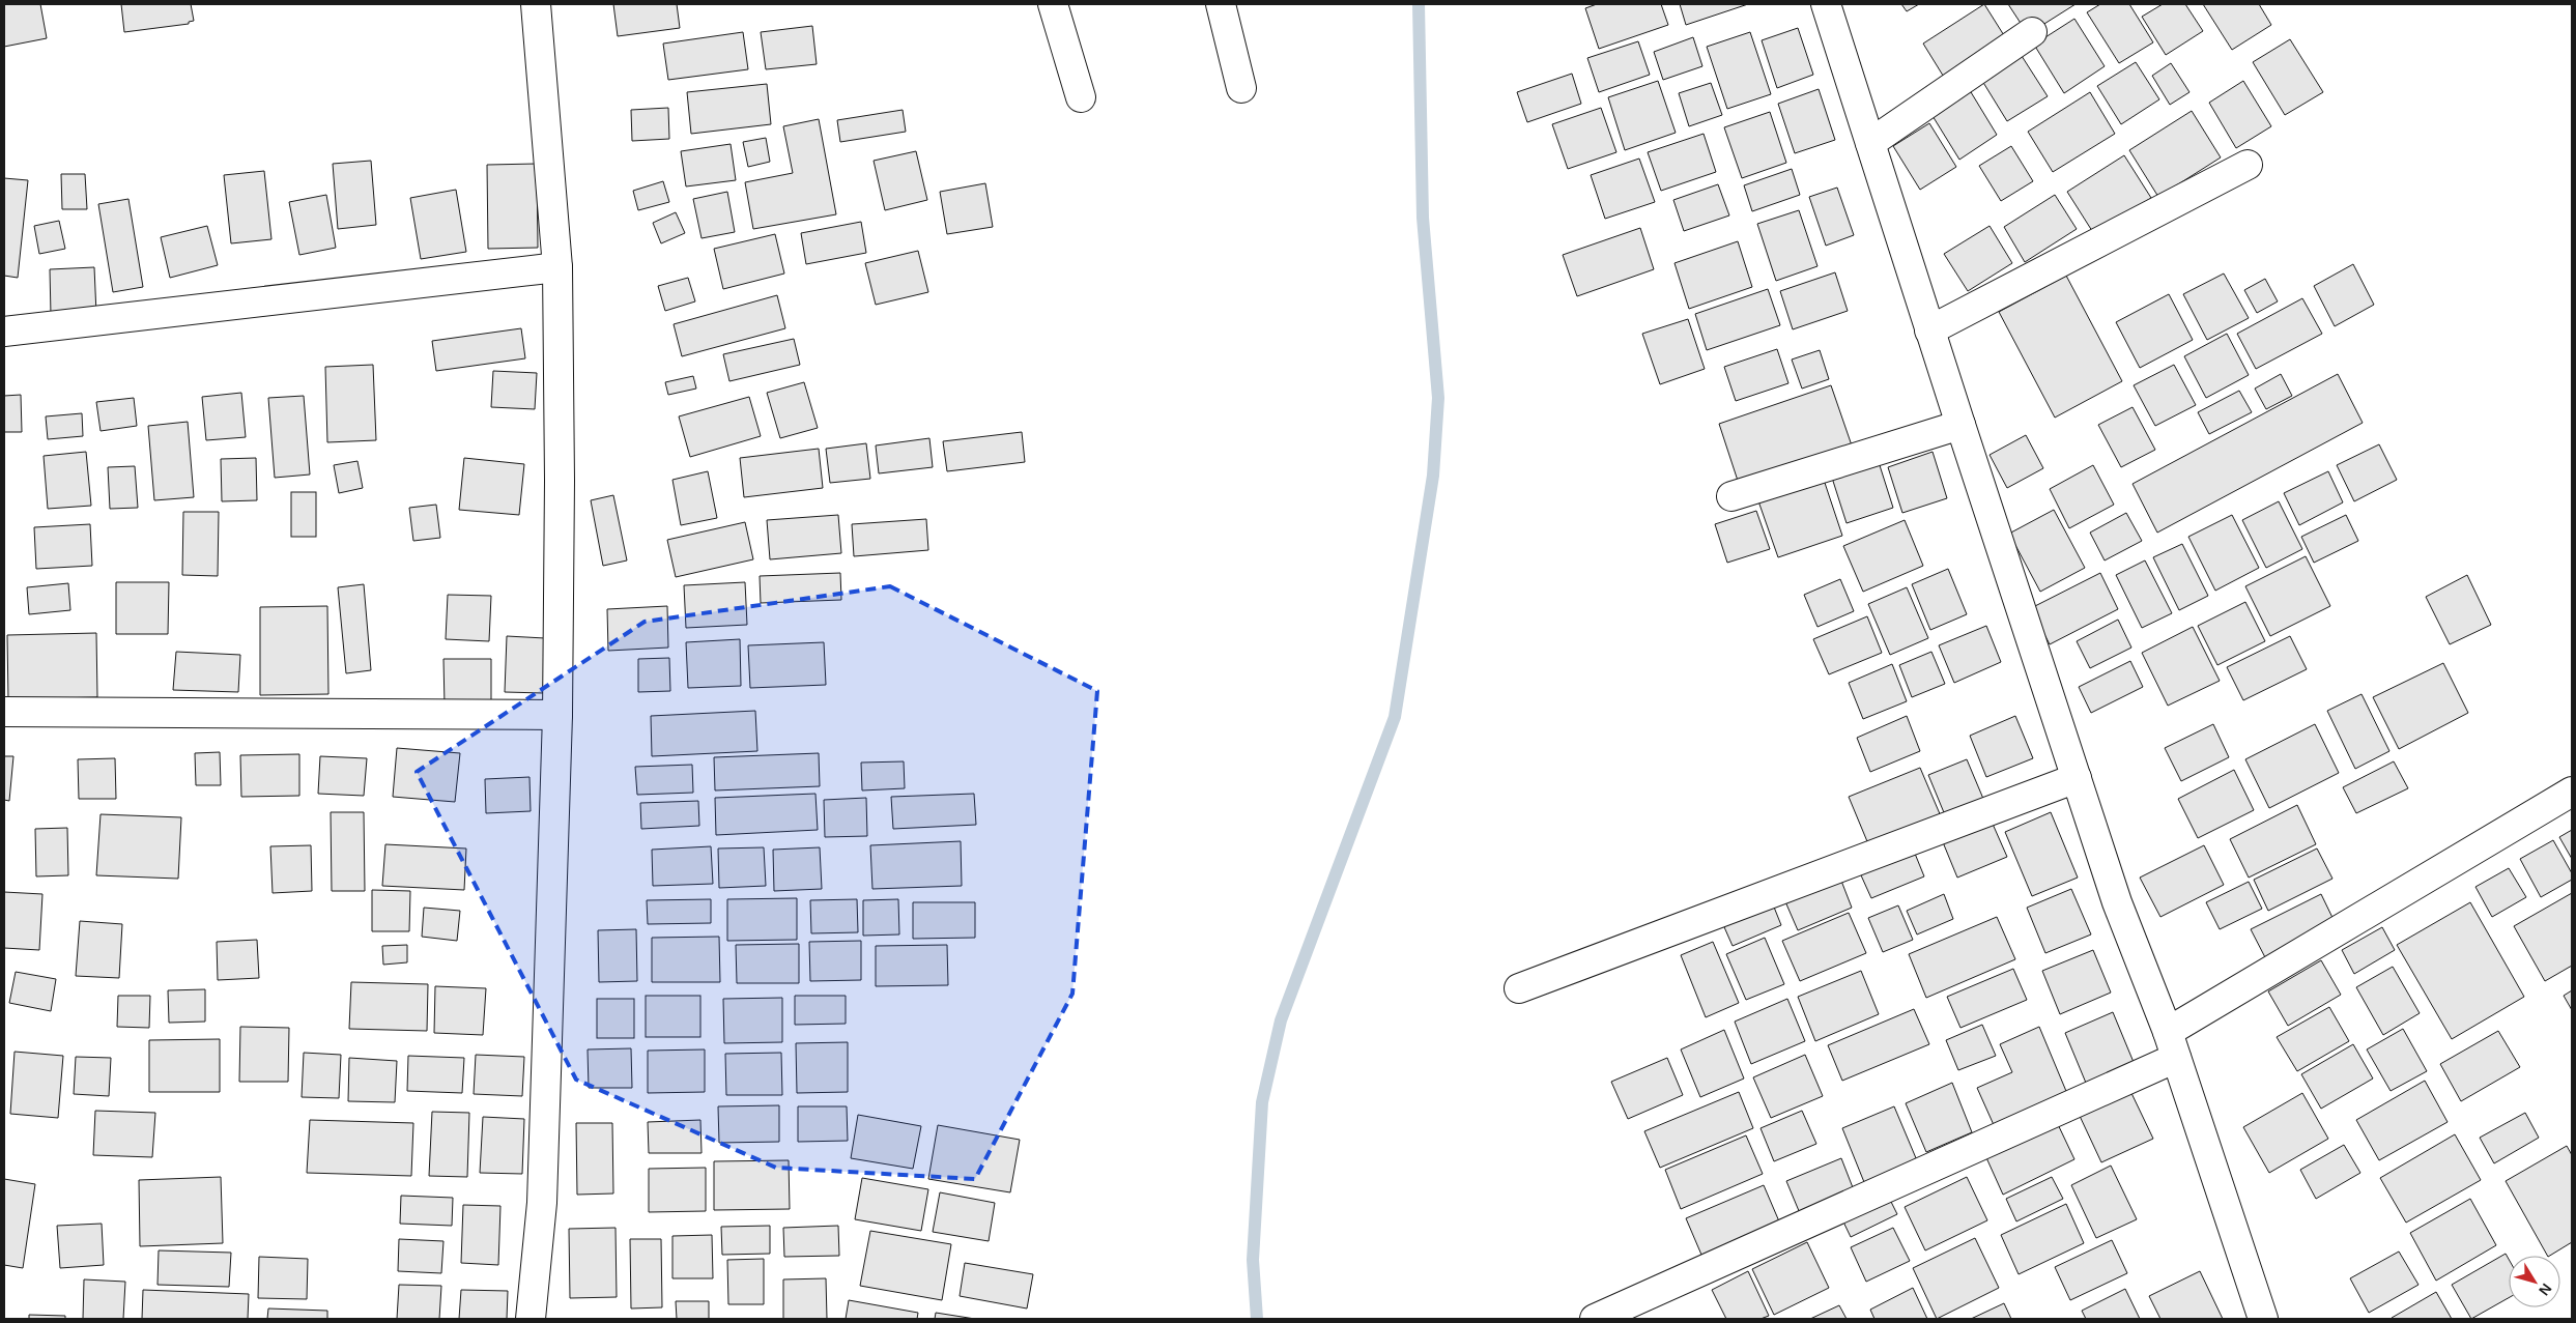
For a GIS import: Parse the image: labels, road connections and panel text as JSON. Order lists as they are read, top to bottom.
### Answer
{
  "north": "bottom right"
}
